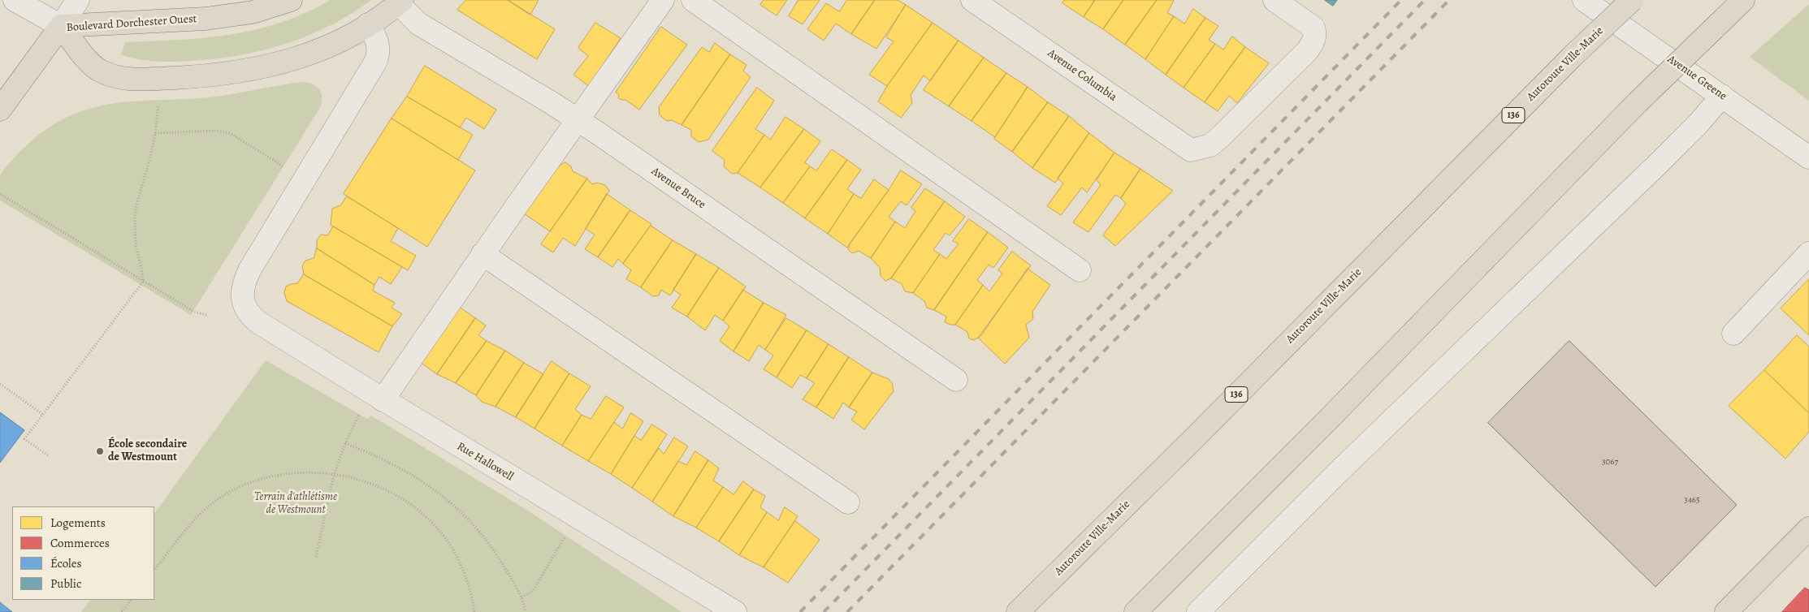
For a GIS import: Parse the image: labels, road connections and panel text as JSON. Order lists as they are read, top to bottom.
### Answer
{
  "streets": {
    "main road": ["Boulevard Dorchester Ouest", "Autoroute Ville-Marie", "136"],
    "street": [
      "Avenue Columbia",
      "Avenue Greene",
      "Avenue Bruce",
      "Rue Hallowell"
    ]
  },
  "crossings": [
    ["Boulevard Dorchester Ouest", "Avenue Bruce"],
    ["Boulevard Dorchester Ouest", "Rue Hallowell"]
  ],
  "parks": ["Terrain d'athlétisme de Westmount"],
  "places": ["École secondaire de Westmount"],
  "house_numbers": ["3067", "3465"],
  "legend": [
    "Logements",
    "Commerces",
    "Écoles",
    "Public"
  ]
}
